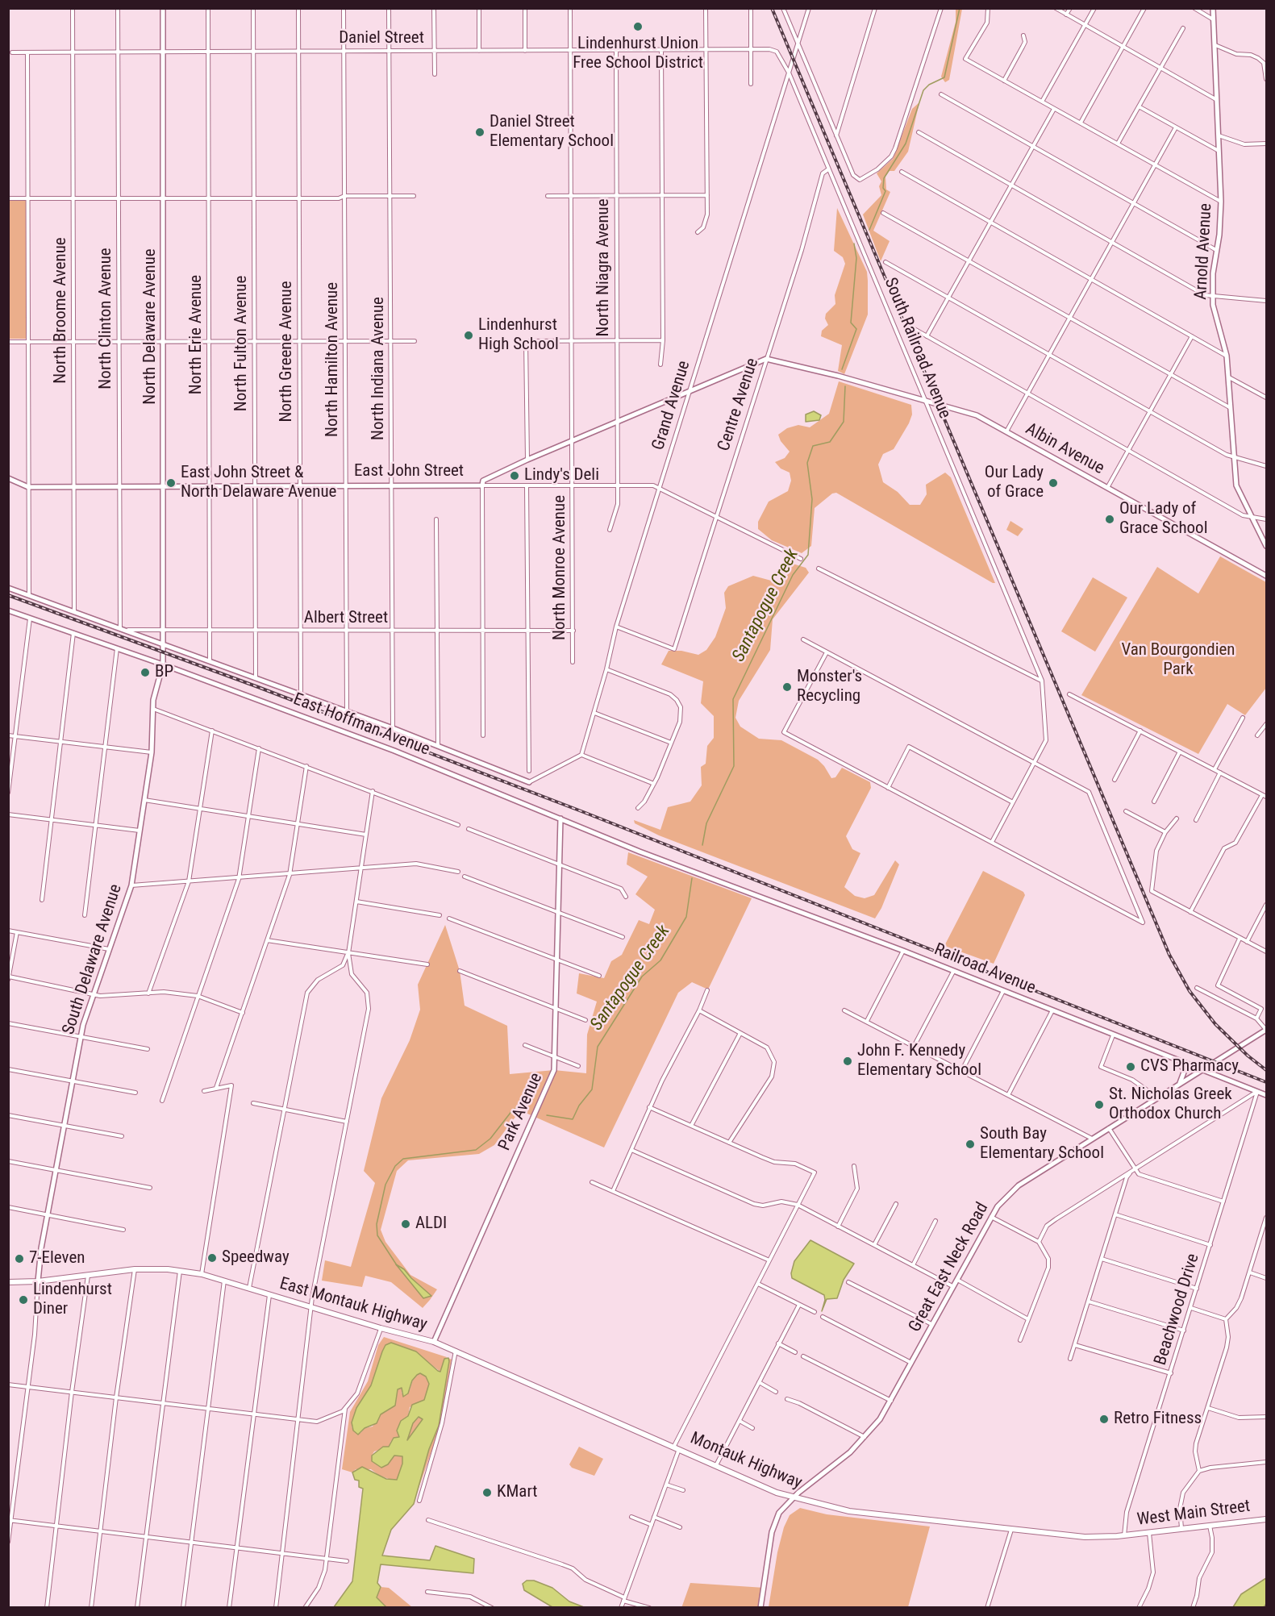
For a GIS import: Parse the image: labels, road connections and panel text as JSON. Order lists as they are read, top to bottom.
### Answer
{
  "streets": {
    "main road": ["East Montauk Highway", "Montauk Highway", "West Main Street"],
    "street": [
      "Daniel Street",
      "Arnold Avenue",
      "North Niagra Avenue",
      "North Broome Avenue",
      "North Clinton Avenue",
      "North Delaware Avenue",
      "North Erie Avenue",
      "North Fulton Avenue",
      "South Railroad Avenue",
      "North Greene Avenue",
      "North Hamilton Avenue",
      "North Indiana Avenue",
      "Centre Avenue",
      "Grand Avenue",
      "Albin Avenue",
      "East John Street",
      "North Monroe Avenue",
      "Albert Street",
      "East Hoffman Avenue",
      "South Delaware Avenue",
      "Railroad Avenue",
      "Park Avenue",
      "Great East Neck Road",
      "Beachwood Drive"
    ]
  },
  "crossings": [
    ["Daniel Street", "North Niagra Avenue"],
    ["Daniel Street", "North Broome Avenue"],
    ["Daniel Street", "North Clinton Avenue"],
    ["Daniel Street", "North Delaware Avenue"],
    ["Daniel Street", "North Erie Avenue"],
    ["Daniel Street", "North Fulton Avenue"],
    ["Daniel Street", "South Railroad Avenue"],
    ["Daniel Street", "North Greene Avenue"],
    ["Daniel Street", "North Hamilton Avenue"],
    ["Daniel Street", "North Indiana Avenue"],
    ["Daniel Street", "North Monroe Avenue"],
    ["North Niagra Avenue", "East John Street"],
    ["North Broome Avenue", "East John Street"],
    ["North Broome Avenue", "East Hoffman Avenue"],
    ["North Clinton Avenue", "East John Street"],
    ["North Clinton Avenue", "Albert Street"],
    ["North Clinton Avenue", "East Hoffman Avenue"],
    ["North Delaware Avenue", "East John Street"],
    ["North Delaware Avenue", "Albert Street"],
    ["North Delaware Avenue", "East Hoffman Avenue"],
    ["North Delaware Avenue", "South Delaware Avenue"],
    ["North Erie Avenue", "East John Street"],
    ["North Erie Avenue", "Albert Street"],
    ["North Erie Avenue", "East Hoffman Avenue"],
    ["North Fulton Avenue", "East John Street"],
    ["North Fulton Avenue", "Albert Street"],
    ["North Fulton Avenue", "East Hoffman Avenue"],
    ["South Railroad Avenue", "Centre Avenue"],
    ["South Railroad Avenue", "Grand Avenue"],
    ["South Railroad Avenue", "Albin Avenue"],
    ["North Greene Avenue", "East John Street"],
    ["North Greene Avenue", "Albert Street"],
    ["North Greene Avenue", "East Hoffman Avenue"],
    ["North Hamilton Avenue", "East John Street"],
    ["North Hamilton Avenue", "Albert Street"],
    ["North Hamilton Avenue", "East Hoffman Avenue"],
    ["North Indiana Avenue", "East John Street"],
    ["North Indiana Avenue", "Albert Street"],
    ["North Indiana Avenue", "East Hoffman Avenue"],
    ["Centre Avenue", "Grand Avenue"],
    ["Centre Avenue", "Albin Avenue"],
    ["Centre Avenue", "East John Street"],
    ["Grand Avenue", "East John Street"],
    ["Albin Avenue", "East John Street"],
    ["East John Street", "North Monroe Avenue"],
    ["North Monroe Avenue", "Albert Street"],
    ["Albert Street", "East Hoffman Avenue"],
    ["East Hoffman Avenue", "South Delaware Avenue"],
    ["East Hoffman Avenue", "Railroad Avenue"],
    ["East Hoffman Avenue", "Park Avenue"],
    ["South Delaware Avenue", "East Montauk Highway"],
    ["Railroad Avenue", "Great East Neck Road"],
    ["Railroad Avenue", "Beachwood Drive"],
    ["Park Avenue", "East Montauk Highway"],
    ["Park Avenue", "Montauk Highway"],
    ["Great East Neck Road", "Montauk Highway"],
    ["East Montauk Highway", "Montauk Highway"],
    ["Beachwood Drive", "Montauk Highway"],
    ["Beachwood Drive", "West Main Street"],
    ["Montauk Highway", "West Main Street"]
  ],
  "water": ["Santapogue Creek"],
  "parks": ["Van Bourgondien Park"],
  "places": [
    "Lindenhurst Union Free School District",
    "Daniel Street Elementary School",
    "Lindenhurst High School",
    "Lindy's Deli",
    "East John Street & North Delaware Avenue",
    "Our Lady of Grace",
    "Our Lady of Grace School",
    "BP",
    "Monster's Recycling",
    "John F. Kennedy Elementary School",
    "CVS Pharmacy",
    "St. Nicholas Greek Orthodox Church",
    "South Bay Elementary School",
    "ALDI",
    "Speedway",
    "7-Eleven",
    "Lindenhurst Diner",
    "Retro Fitness",
    "KMart"
  ]
}
